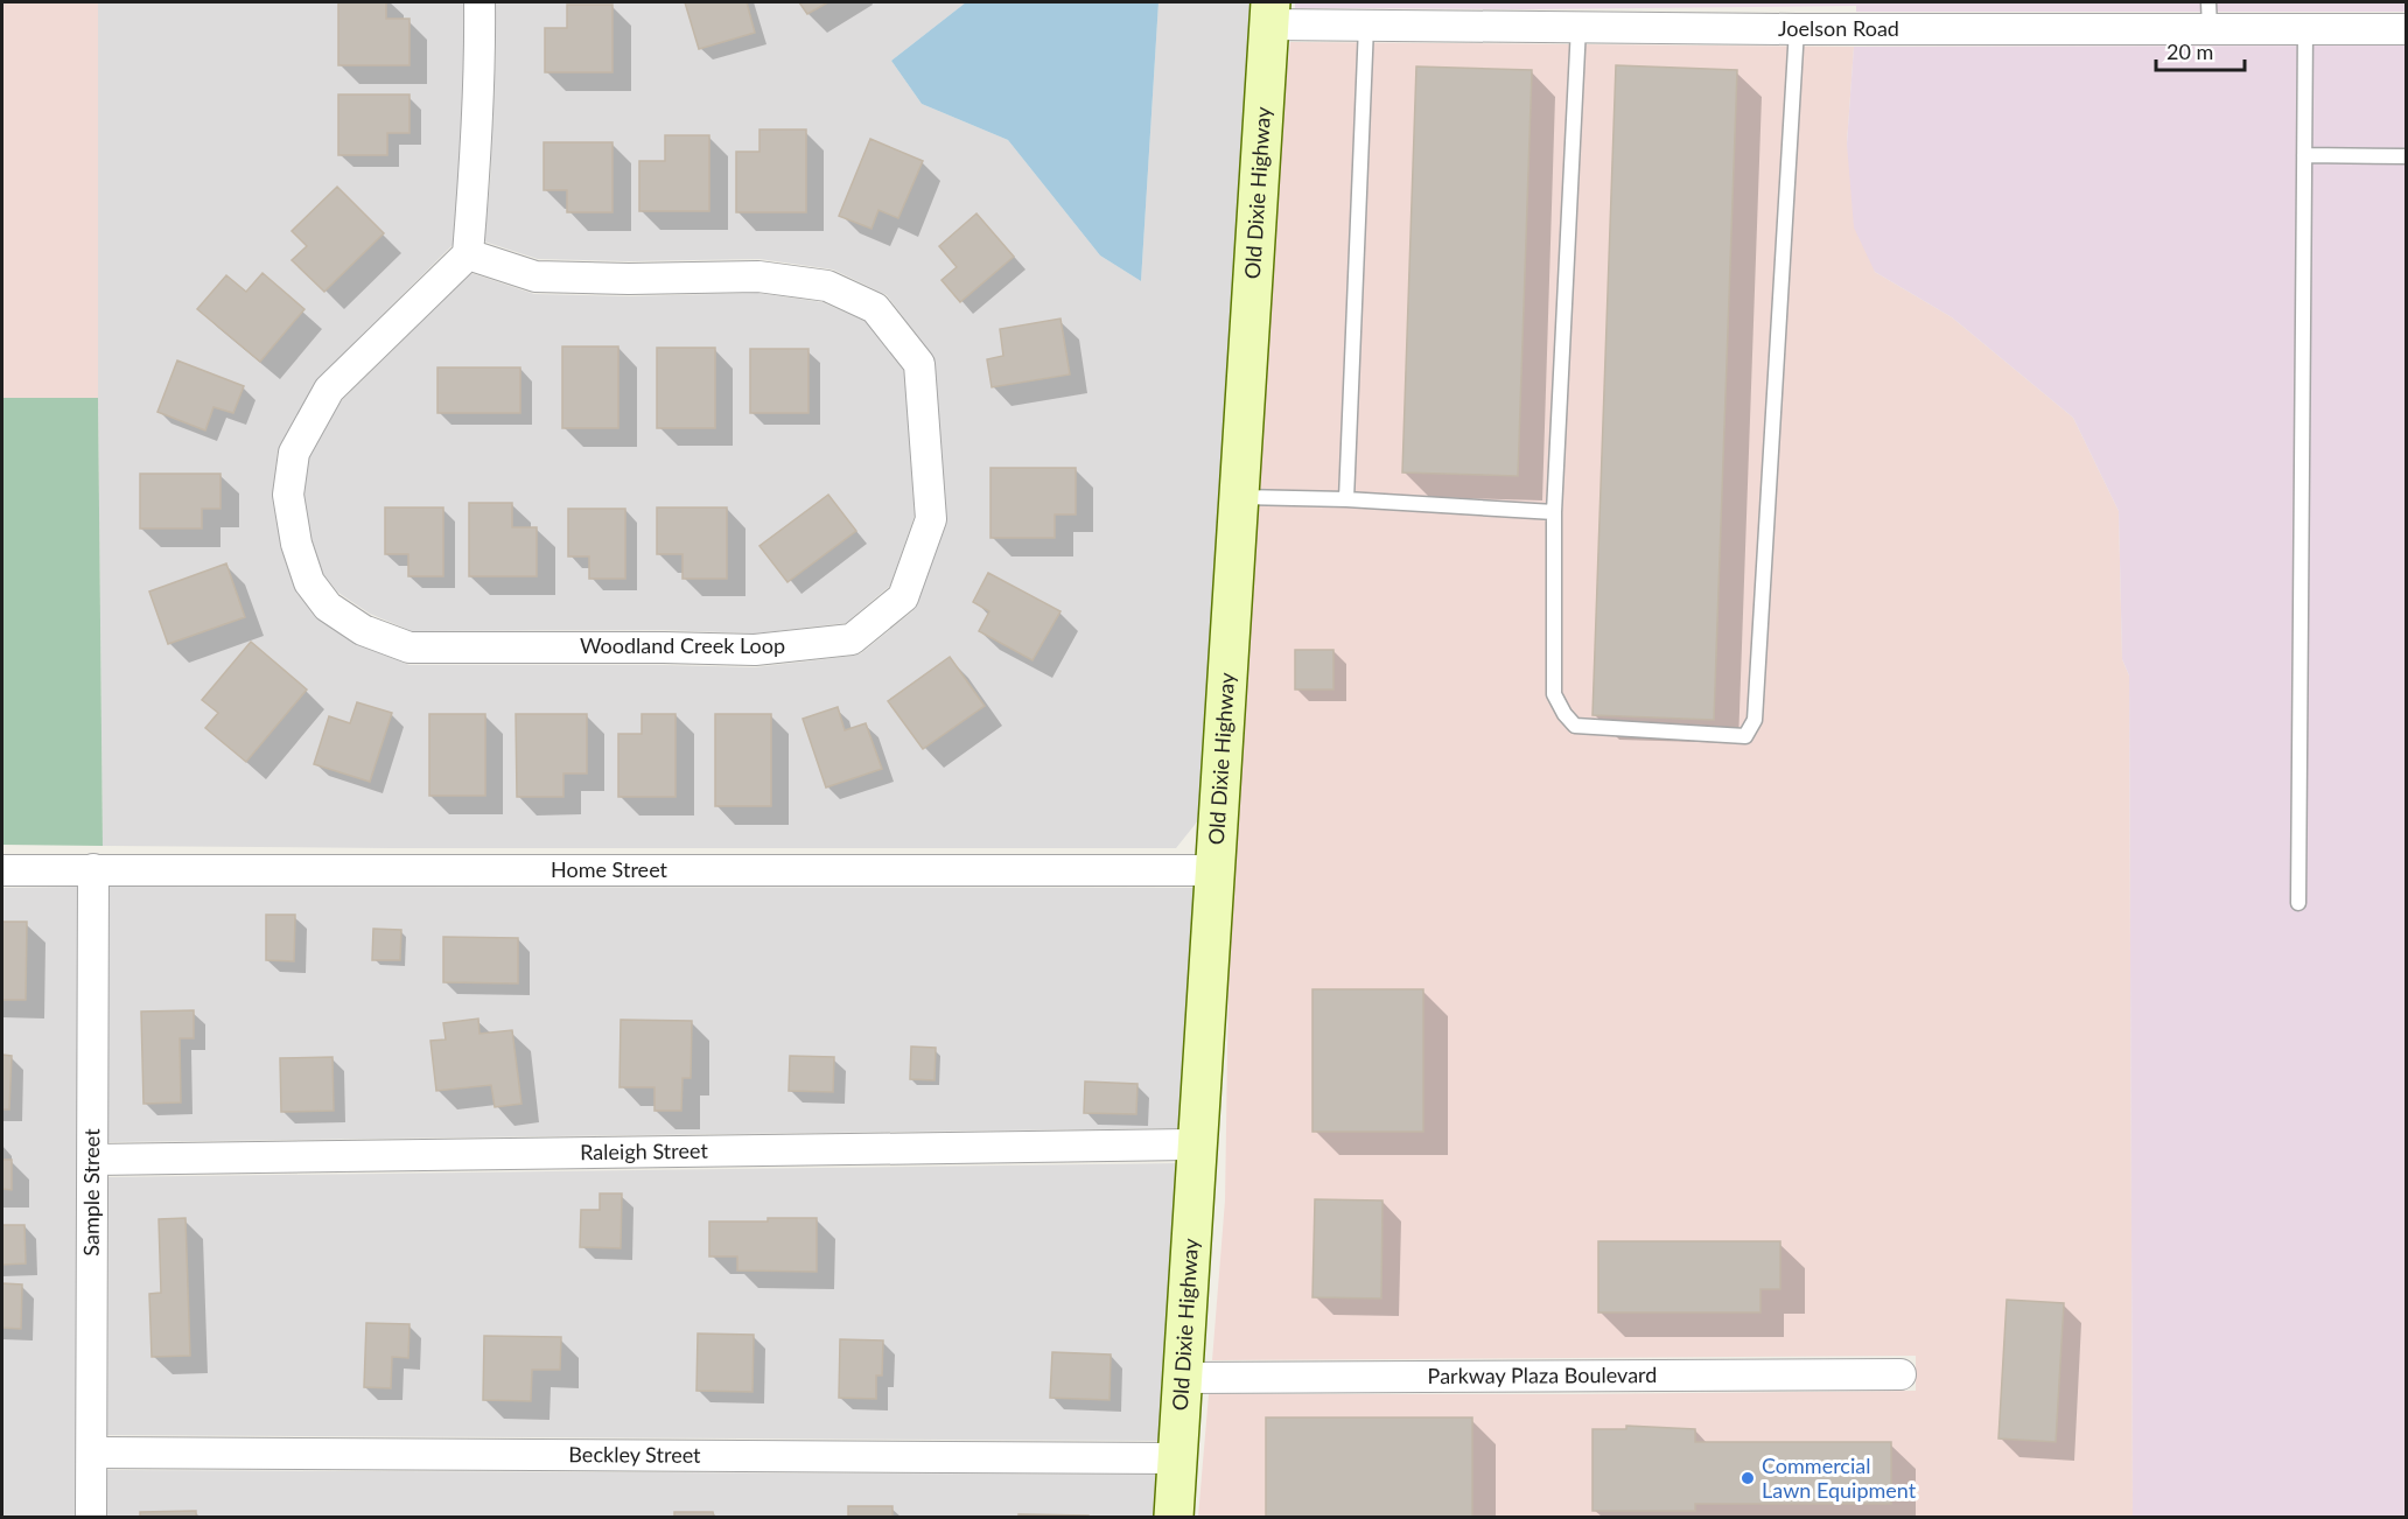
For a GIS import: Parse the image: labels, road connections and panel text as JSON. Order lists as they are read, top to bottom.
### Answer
{
  "streets": {
    "street": [
      "Joelson Road",
      "Old Dixie Highway",
      "Woodland Creek Loop",
      "Home Street",
      "Raleigh Street",
      "Sample Street",
      "Parkway Plaza Boulevard",
      "Beckley Street"
    ]
  },
  "crossings": [
    ["Joelson Road", "Old Dixie Highway"],
    ["Old Dixie Highway", "Home Street"],
    ["Old Dixie Highway", "Raleigh Street"],
    ["Old Dixie Highway", "Parkway Plaza Boulevard"],
    ["Old Dixie Highway", "Beckley Street"],
    ["Home Street", "Sample Street"],
    ["Raleigh Street", "Sample Street"],
    ["Sample Street", "Beckley Street"]
  ],
  "places": ["Commercial Lawn Equipment"],
  "scale_bar": "20 m"
}
